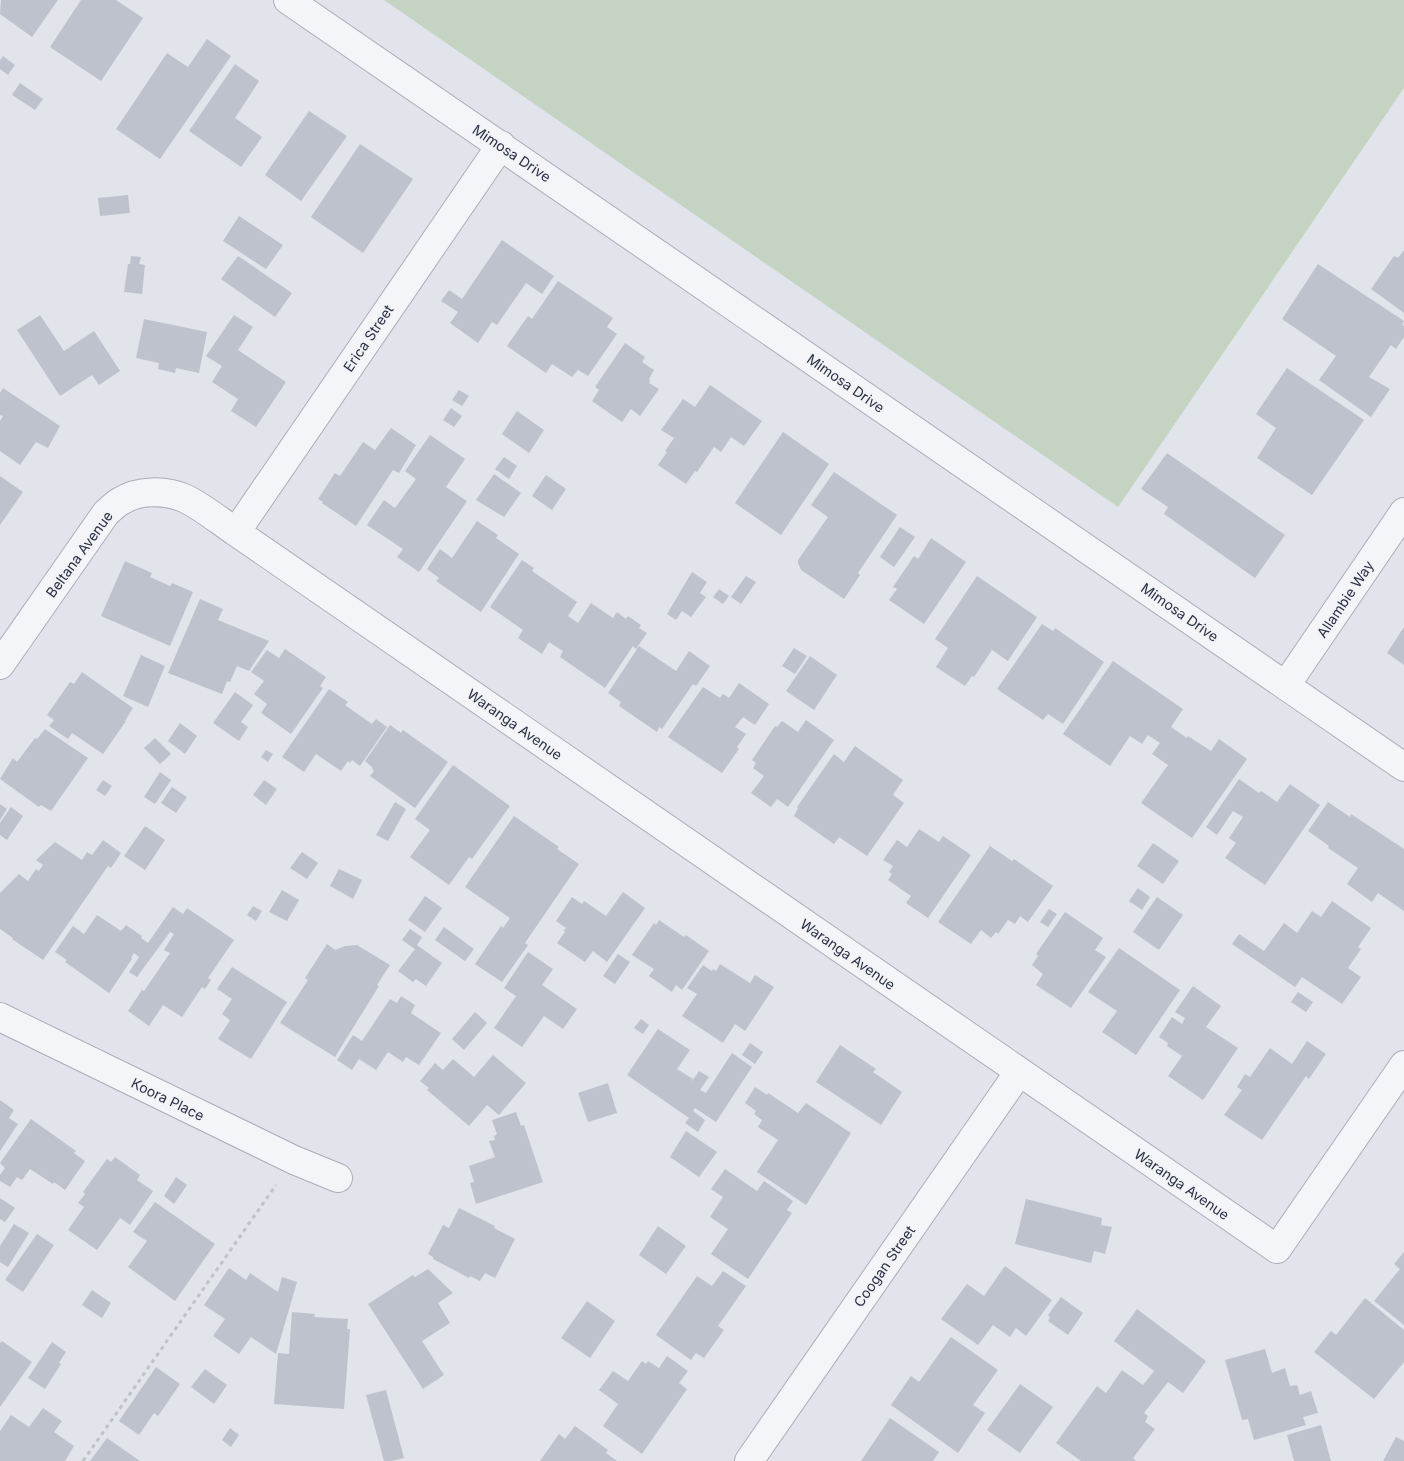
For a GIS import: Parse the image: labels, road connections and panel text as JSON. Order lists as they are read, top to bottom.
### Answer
{
  "streets": {
    "street": [
      "Mimosa Drive",
      "Erica Street",
      "Beltana Avenue",
      "Allambie Way",
      "Waranga Avenue",
      "Koora Place",
      "Coogan Street"
    ]
  },
  "crossings": [
    ["Mimosa Drive", "Erica Street"],
    ["Mimosa Drive", "Allambie Way"],
    ["Erica Street", "Beltana Avenue"],
    ["Erica Street", "Waranga Avenue"],
    ["Beltana Avenue", "Waranga Avenue"],
    ["Waranga Avenue", "Coogan Street"]
  ]
}
